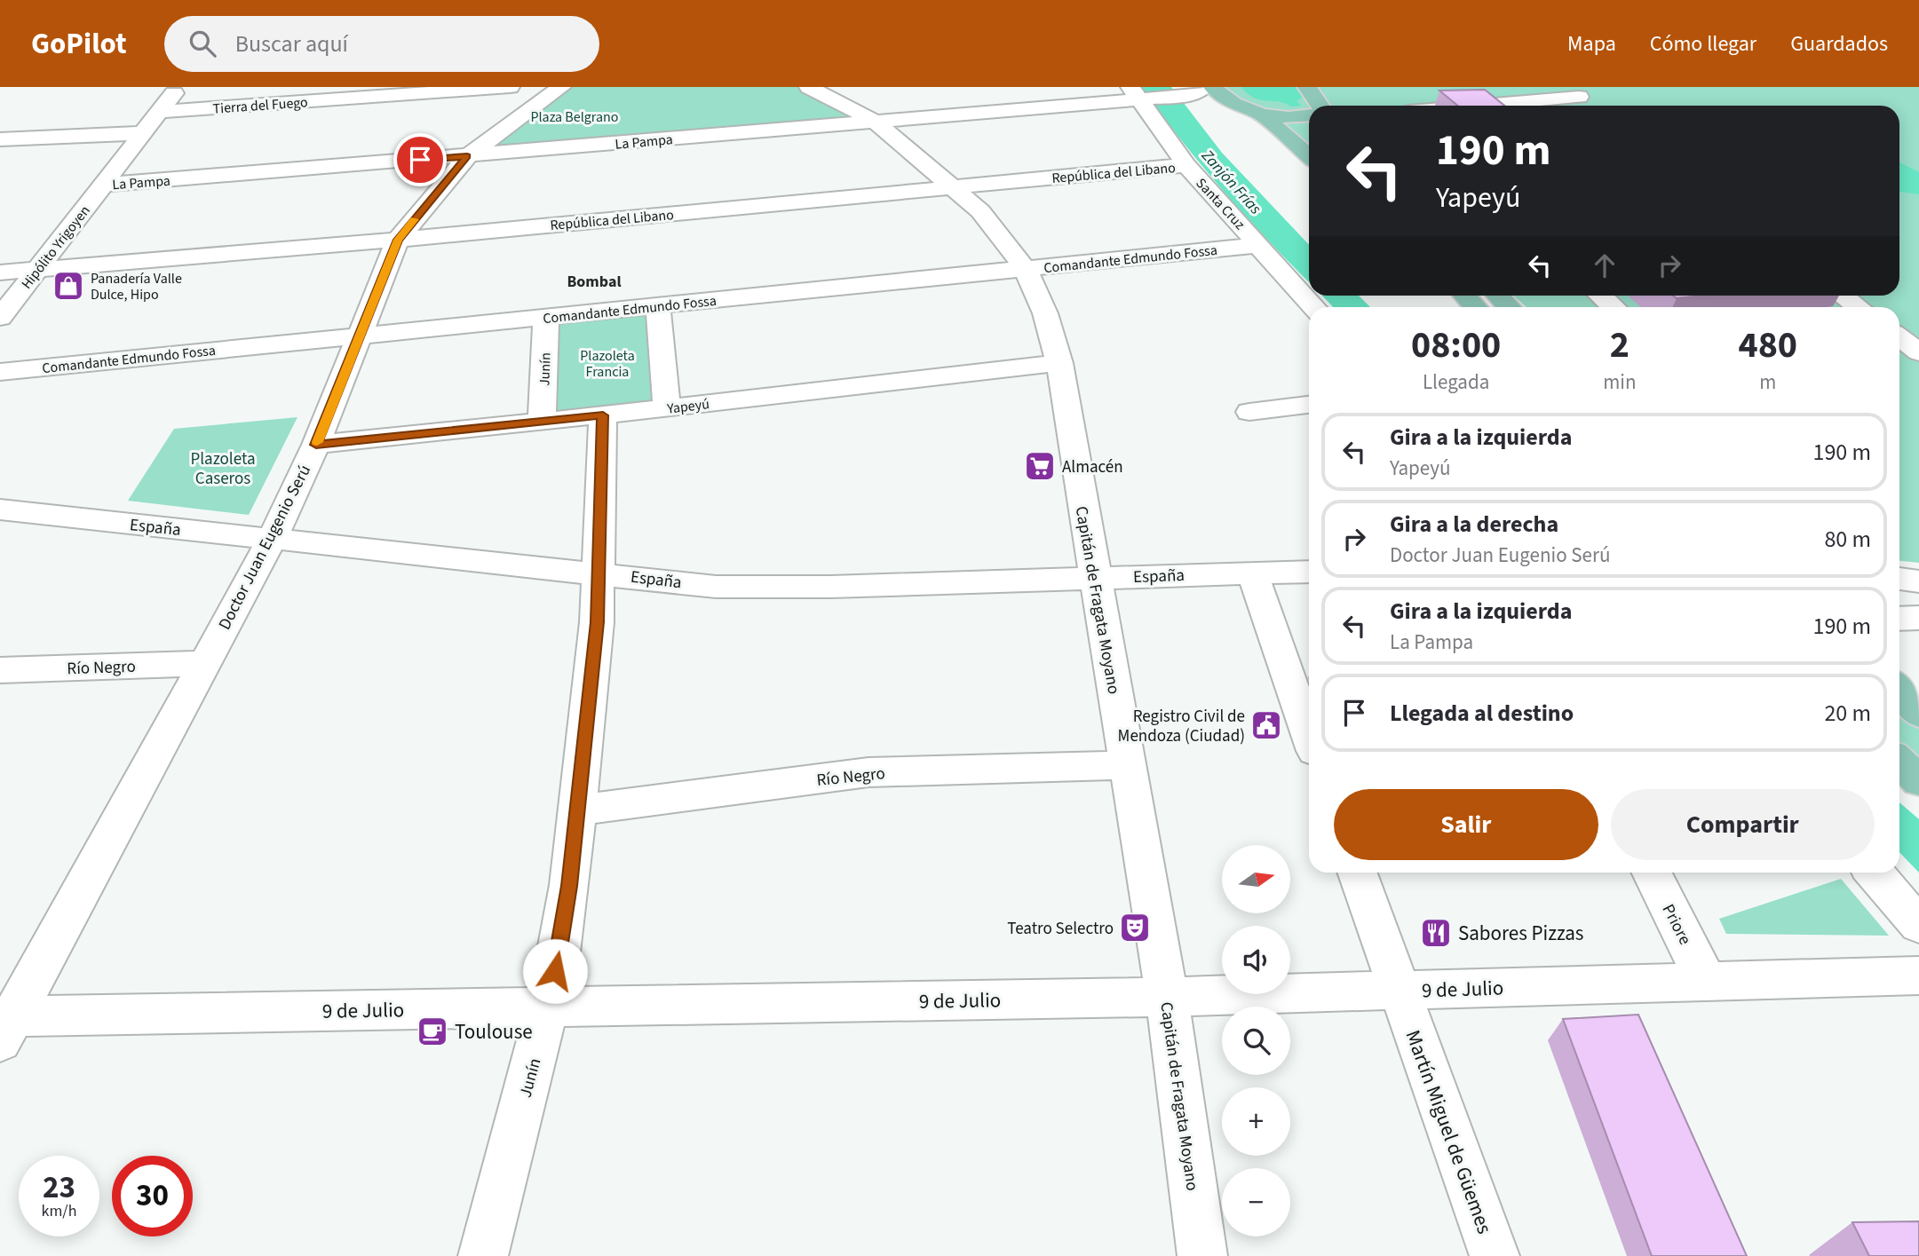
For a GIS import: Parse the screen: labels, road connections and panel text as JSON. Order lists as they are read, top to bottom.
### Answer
{
  "streets": {
    "street": [
      "Tierra del Fuego",
      "La Pampa",
      "República del Libano",
      "Santa Cruz",
      "Hipólito Yrigoyen",
      "Comandante Edmundo Fossa",
      "Junín",
      "Yapeyú",
      "España",
      "Doctor Juan Eugenio Serú",
      "Capitán de Fragata Moyano",
      "Río Negro",
      "Priore",
      "9 de Julio",
      "Martín Miguel de Güemes"
    ]
  },
  "crossings": [
    ["Tierra del Fuego", "Hipólito Yrigoyen"],
    ["La Pampa", "Santa Cruz"],
    ["La Pampa", "Hipólito Yrigoyen"],
    ["La Pampa", "Doctor Juan Eugenio Serú"],
    ["La Pampa", "Capitán de Fragata Moyano"],
    ["República del Libano", "Santa Cruz"],
    ["República del Libano", "Hipólito Yrigoyen"],
    ["República del Libano", "Doctor Juan Eugenio Serú"],
    ["República del Libano", "Capitán de Fragata Moyano"],
    ["Santa Cruz", "Comandante Edmundo Fossa"],
    ["Comandante Edmundo Fossa", "Junín"],
    ["Comandante Edmundo Fossa", "Doctor Juan Eugenio Serú"],
    ["Comandante Edmundo Fossa", "Capitán de Fragata Moyano"],
    ["Junín", "Yapeyú"],
    ["Junín", "España"],
    ["Junín", "Río Negro"],
    ["Junín", "9 de Julio"],
    ["Yapeyú", "Doctor Juan Eugenio Serú"],
    ["Yapeyú", "Capitán de Fragata Moyano"],
    ["España", "Doctor Juan Eugenio Serú"],
    ["España", "Capitán de Fragata Moyano"],
    ["Doctor Juan Eugenio Serú", "Río Negro"],
    ["Doctor Juan Eugenio Serú", "9 de Julio"],
    ["Capitán de Fragata Moyano", "Río Negro"],
    ["Capitán de Fragata Moyano", "9 de Julio"],
    ["Priore", "9 de Julio"],
    ["9 de Julio", "Martín Miguel de Güemes"]
  ],
  "districts": ["Bombal"],
  "water": ["Zanjón Frías"],
  "parks": ["Plaza Belgrano", "Plazoleta Francia", "Plazoleta Caseros"],
  "places": {
    "shop": ["Panadería Valle Dulce, Hipo"],
    "supermarket": ["Almacén"],
    "public building": ["Registro Civil de Mendoza (Ciudad)"],
    "theatre": ["Teatro Selectro"],
    "restaurant": ["Sabores Pizzas"],
    "cafe": ["Toulouse"]
  },
  "north": "right",
  "page": {
    "header": "GoPilot",
    "search": "Buscar aquí",
    "nav": ["Mapa", "Cómo llegar", "Guardados"],
    "turn": ["190 m", "Yapeyú"],
    "eta": [
      "08:00",
      "Llegada",
      "2",
      "min",
      "480",
      "m"
    ],
    "list": [
      {
        "name": "Gira a la izquierda",
        "note": "Yapeyú",
        "value": "190 m"
      },
      {
        "name": "Gira a la derecha",
        "note": "Doctor Juan Eugenio Serú",
        "value": "80 m"
      },
      {
        "name": "Gira a la izquierda",
        "note": "La Pampa",
        "value": "190 m"
      },
      {
        "name": "Llegada al destino",
        "value": "20 m"
      }
    ],
    "buttons": ["Salir", "Compartir"],
    "map_buttons": ["+", "−"],
    "speed": "23 km/h",
    "limit": "30"
  }
}
